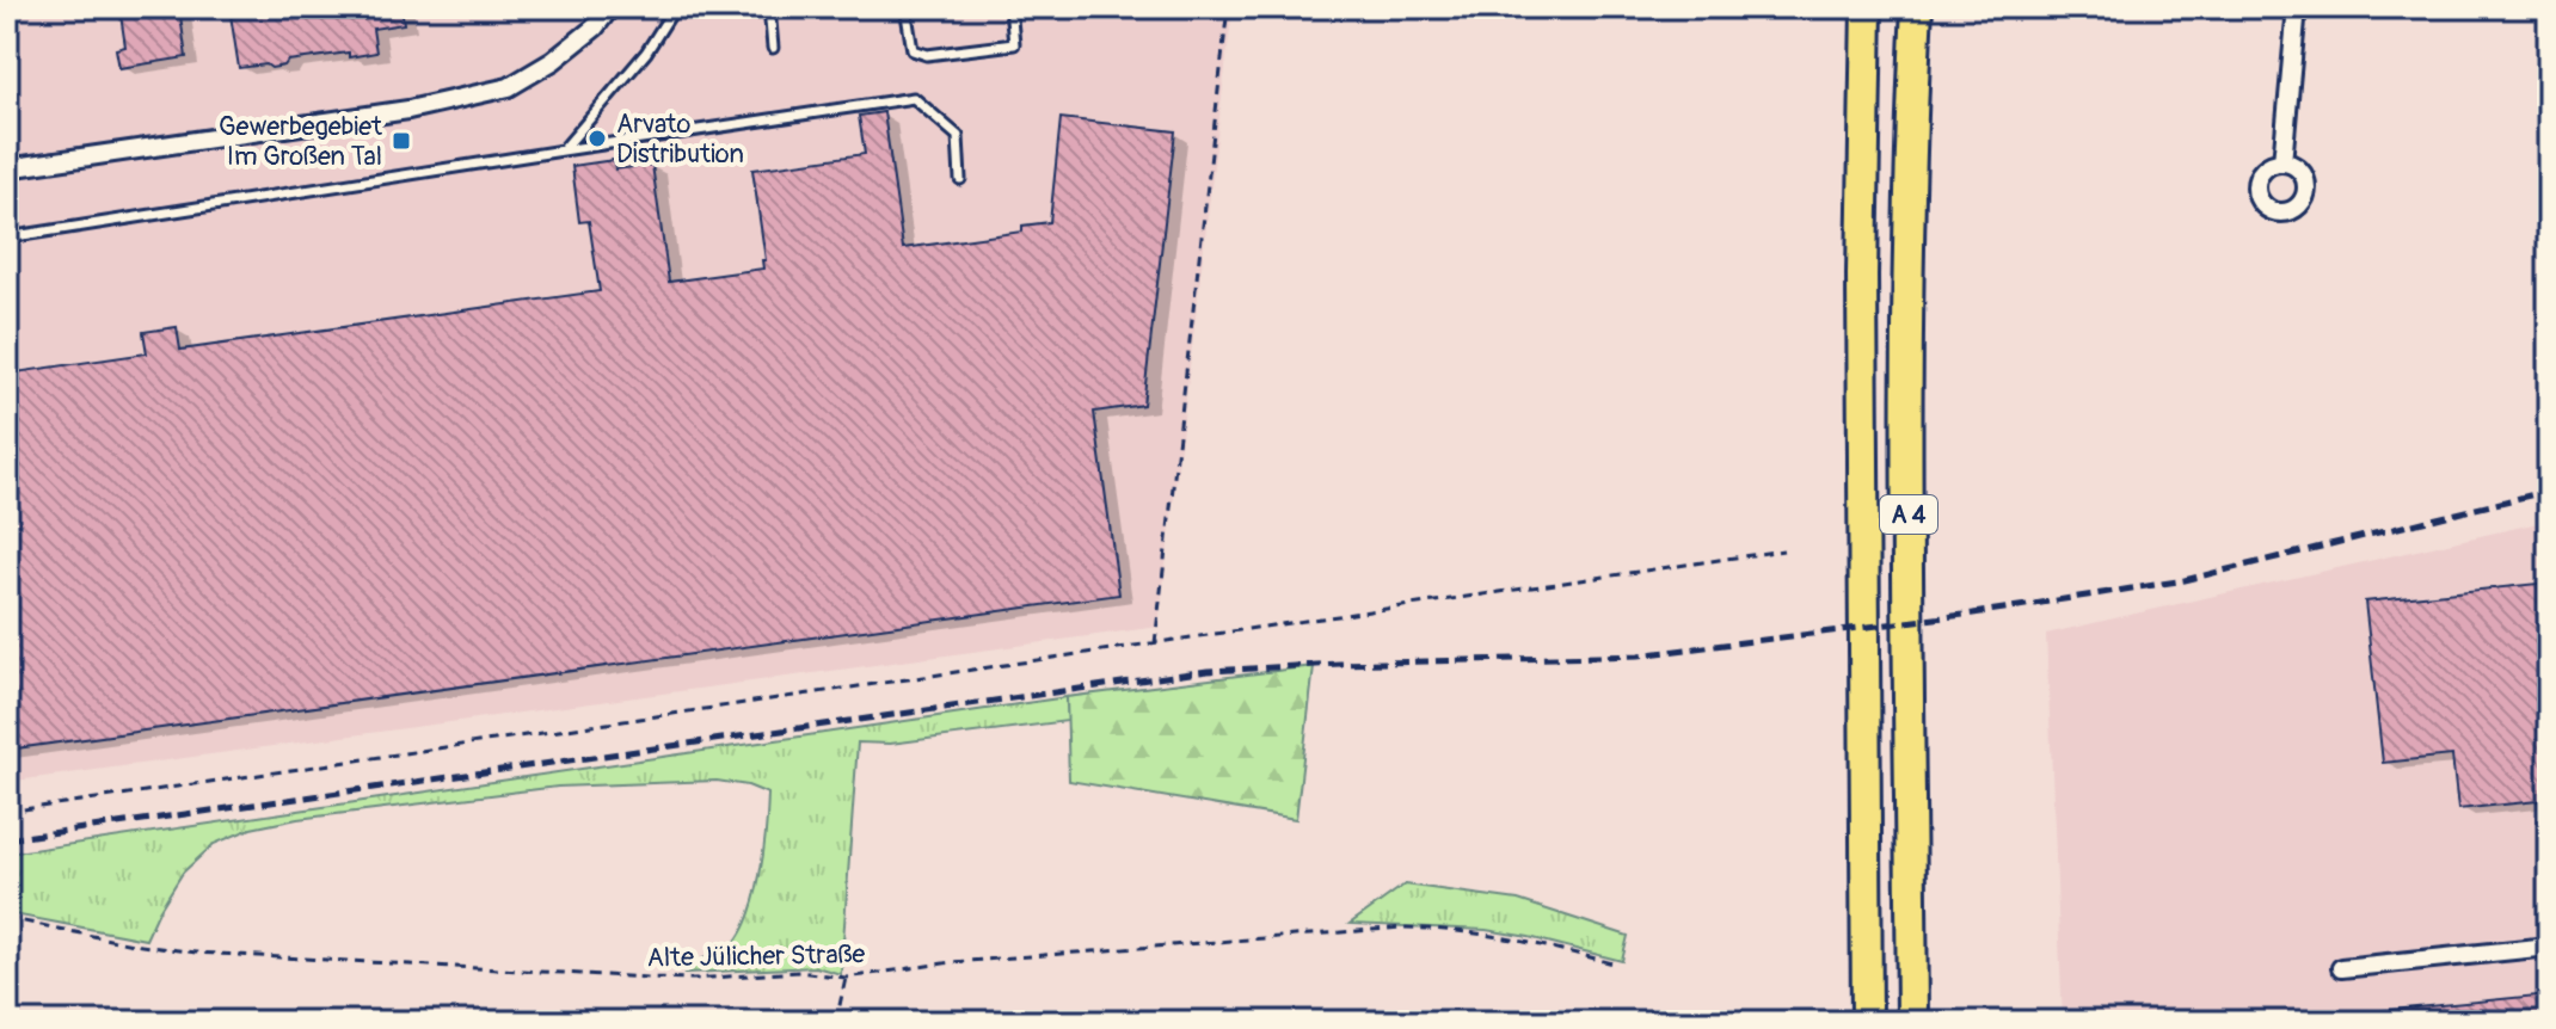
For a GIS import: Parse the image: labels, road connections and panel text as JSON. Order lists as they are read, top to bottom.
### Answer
{
  "streets": {
    "highway": ["A 4"],
    "path": ["Alte Jülicher Straße"]
  },
  "places": {
    "other": ["Arvato Distribution"],
    "transit": ["Gewerbegebiet Im Großen Tal"]
  }
}
